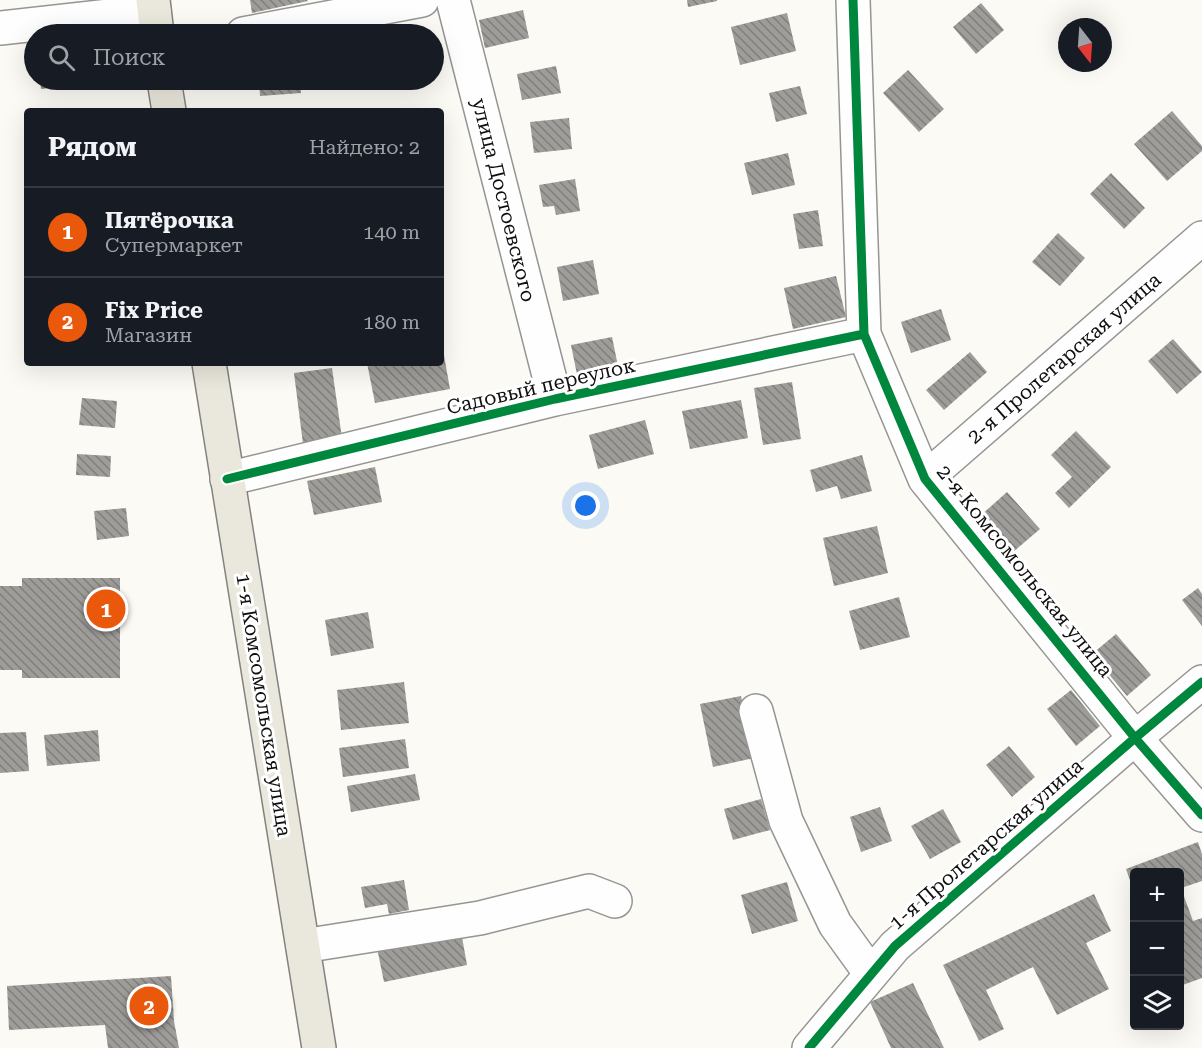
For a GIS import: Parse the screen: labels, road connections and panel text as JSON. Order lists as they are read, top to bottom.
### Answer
{
  "streets": {
    "main road": ["1-я Комсомольская улица"],
    "street": [
      "улица Достоевского",
      "2-я Пролетарская улица",
      "Садовый переулок",
      "2-я Комсомольская улица",
      "1-я Пролетарская улица"
    ]
  },
  "crossings": [
    ["улица Достоевского", "Садовый переулок"],
    ["2-я Пролетарская улица", "2-я Комсомольская улица"],
    ["Садовый переулок", "2-я Комсомольская улица"],
    ["Садовый переулок", "1-я Комсомольская улица"],
    ["2-я Комсомольская улица", "1-я Пролетарская улица"]
  ],
  "north": "bottom",
  "page": {
    "search": "Поиск",
    "heading": ["Рядом", "Найдено: 2"],
    "list": [
      {
        "mark": "1",
        "name": "Пятёрочка",
        "note": "Супермаркет",
        "value": "140 m"
      },
      {
        "mark": "2",
        "name": "Fix Price",
        "note": "Магазин",
        "value": "180 m"
      }
    ],
    "pins": ["1", "2"],
    "map_buttons": ["+", "−"]
  }
}
